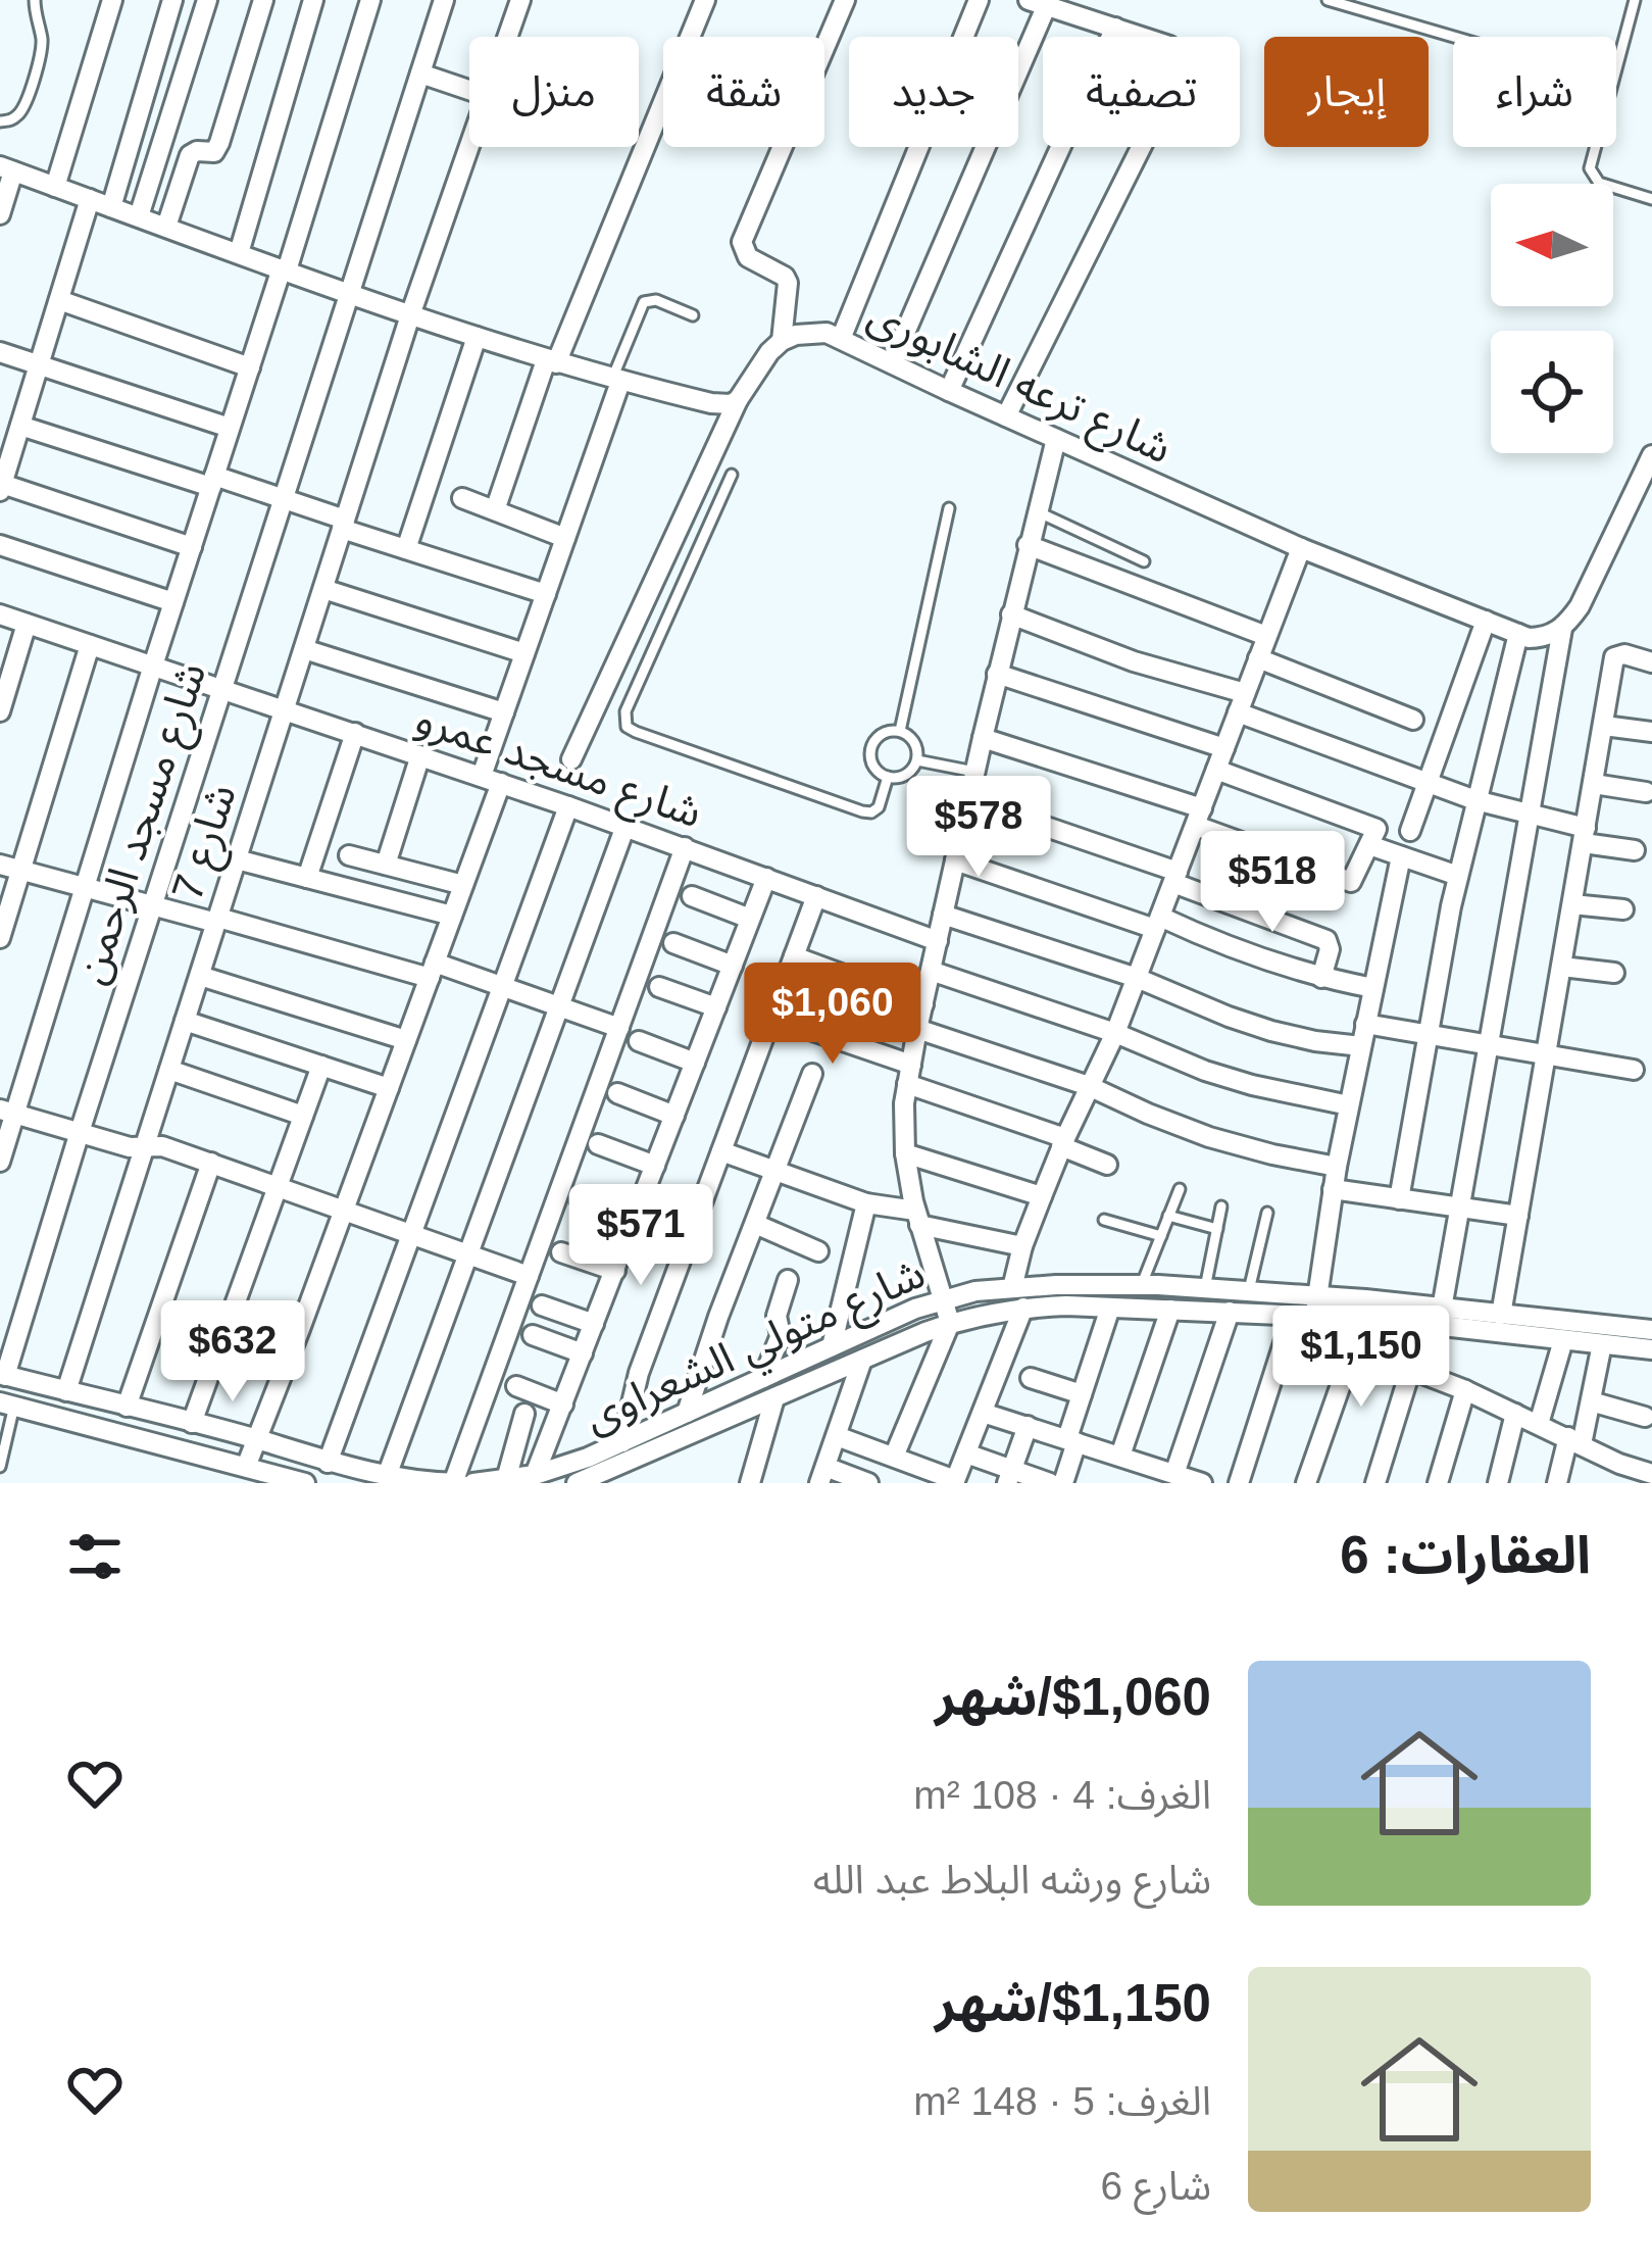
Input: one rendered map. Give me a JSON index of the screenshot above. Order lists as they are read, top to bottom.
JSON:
{
  "streets": {
    "street": [
      "شارع ترعه الشابورى",
      "شارع مسجد عمرو",
      "شارع مسجد الرحمن",
      "شارع 7",
      "شارع متولي الشعراوى"
    ]
  },
  "crossings": [
    ["شارع مسجد عمرو", "شارع مسجد الرحمن"],
    ["شارع مسجد عمرو", "شارع 7"]
  ],
  "north": "left",
  "page": {
    "chip": [
      "شراء",
      "إيجار",
      "تصفية",
      "جديد",
      "شقة",
      "منزل"
    ],
    "price": [
      "$578",
      "$518",
      "$1,060",
      "$571",
      "$632",
      "$1,150"
    ],
    "heading": "العقارات: 6",
    "list": [
      {
        "name": "$1,060/شهر",
        "note": "الغرف: 4 · 108 m² · شارع ورشه البلاط عبد الله"
      },
      {
        "name": "$1,150/شهر",
        "note": "الغرف: 5 · 148 m² · شارع 6"
      }
    ]
  }
}
